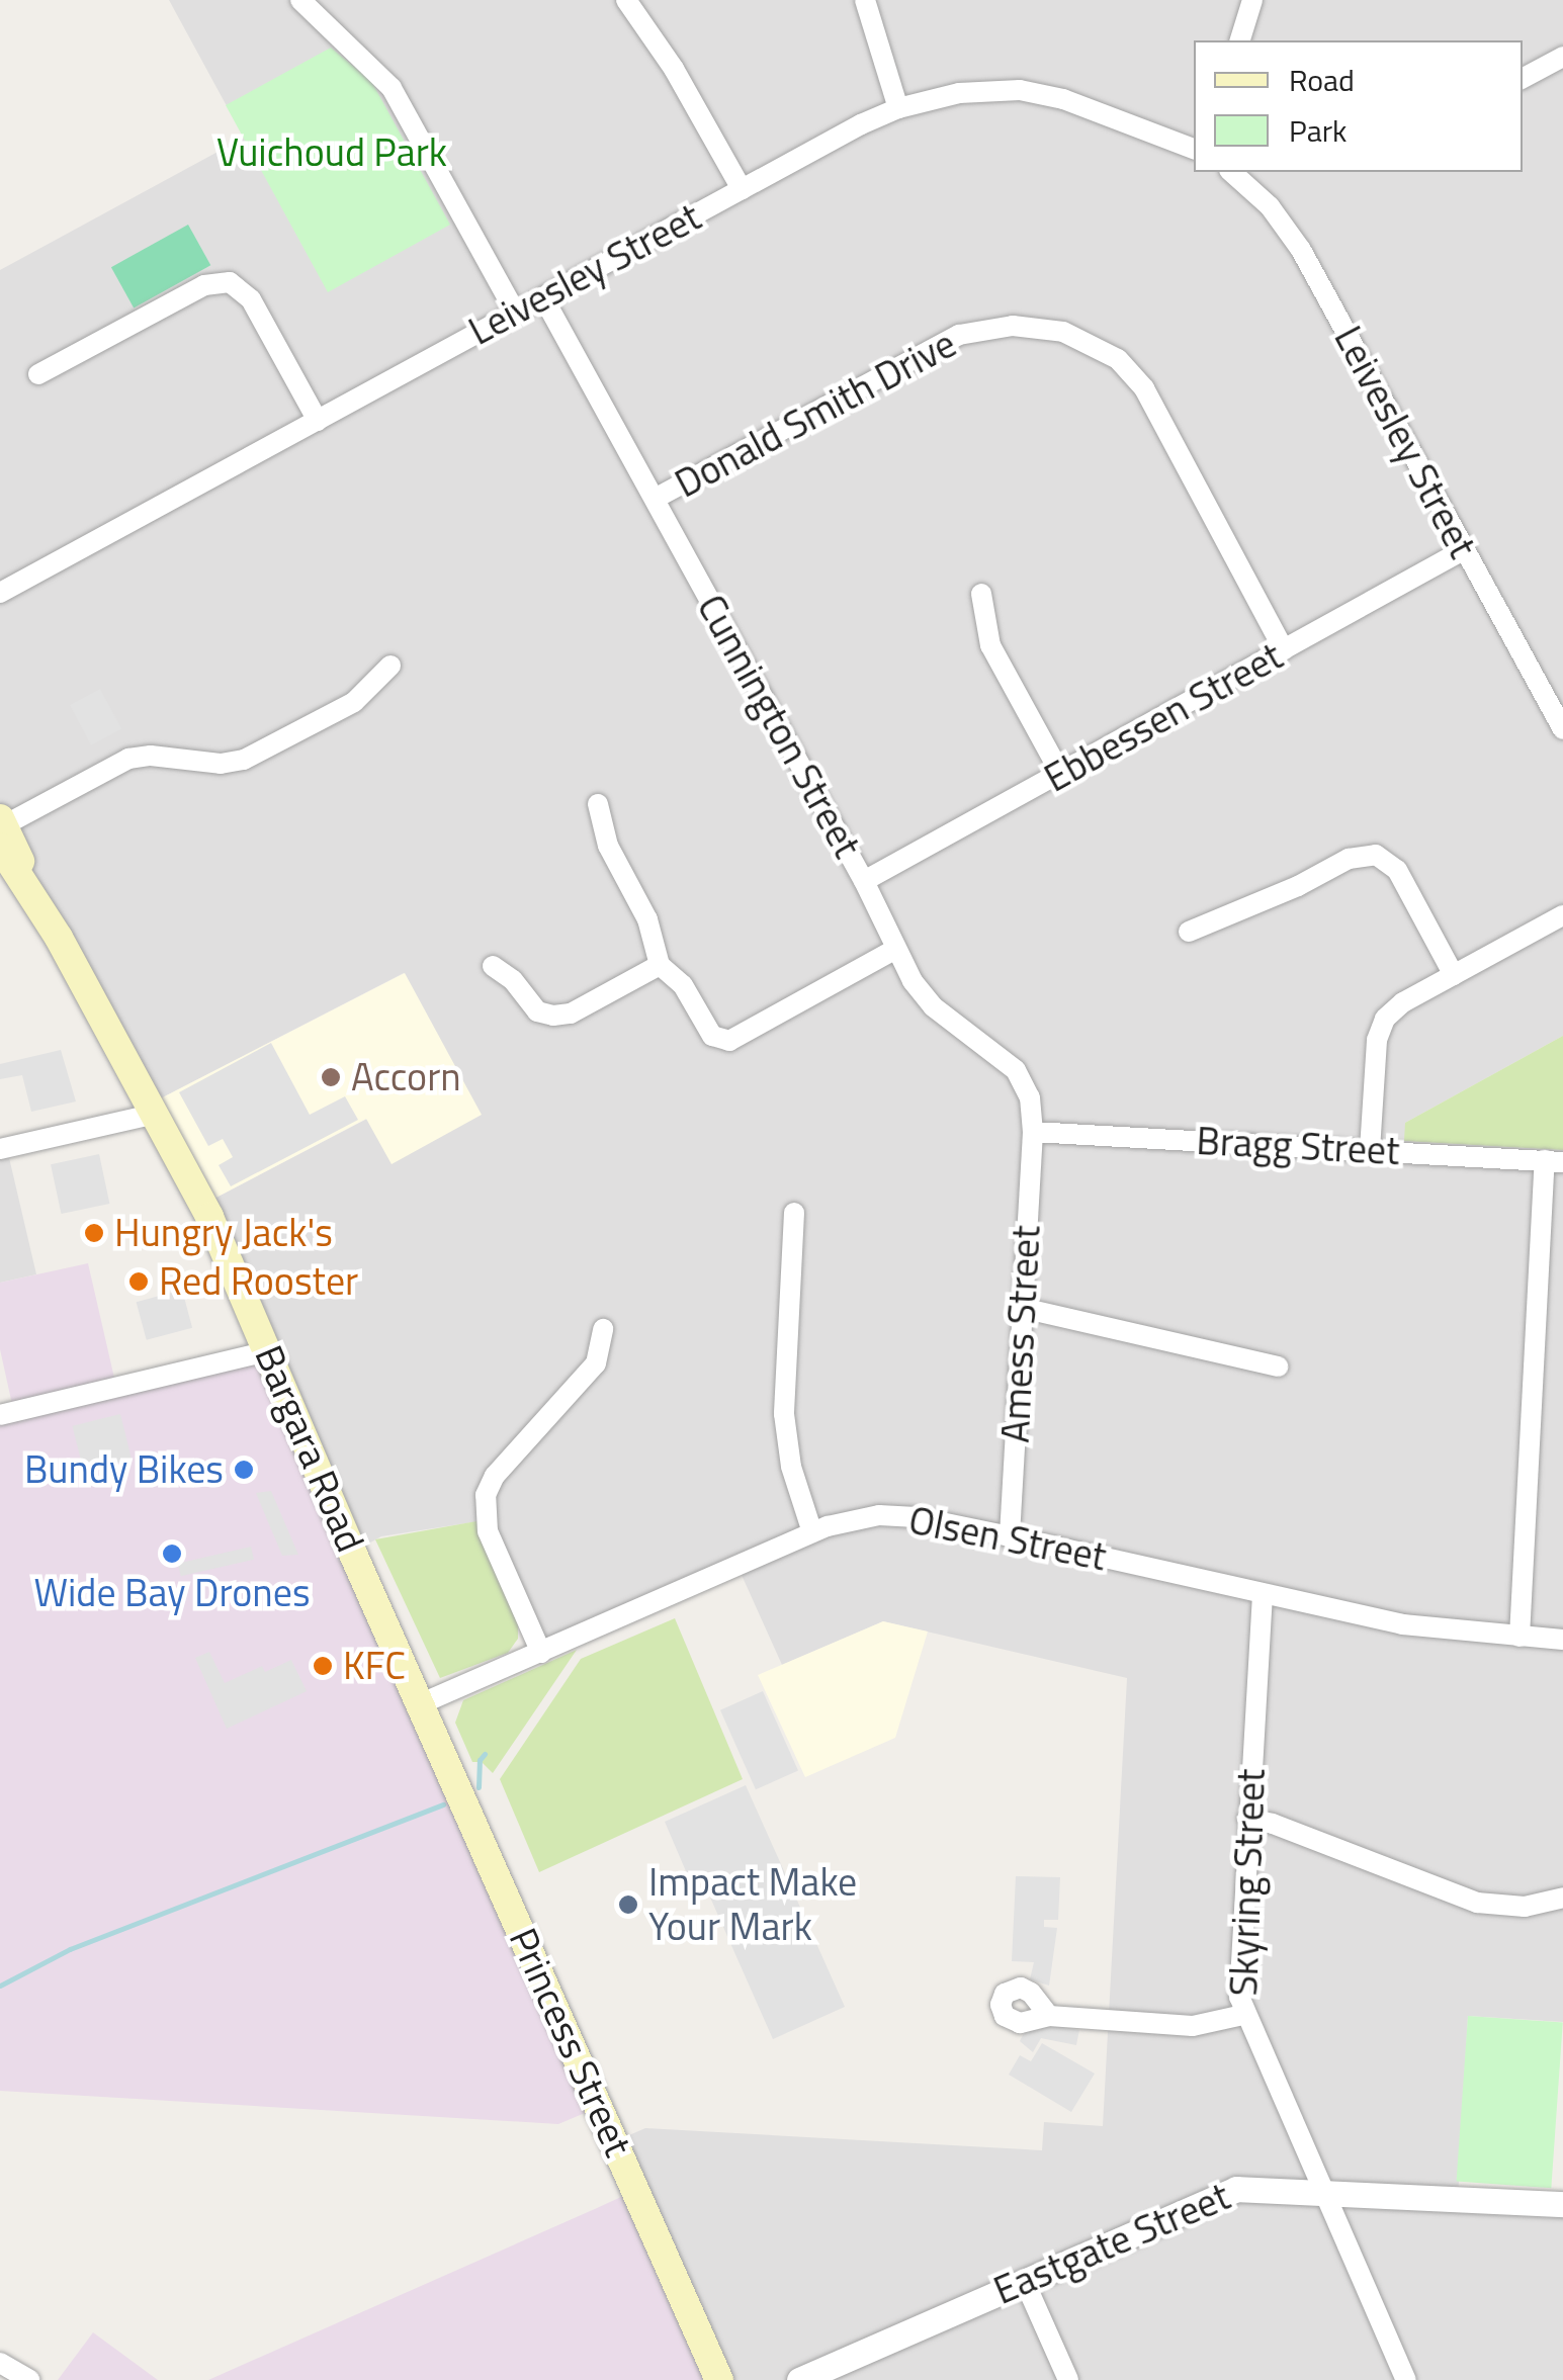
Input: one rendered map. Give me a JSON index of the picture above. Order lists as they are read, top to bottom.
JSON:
{
  "streets": {
    "main road": ["Bargara Road", "Princess Street"],
    "street": [
      "Leivesley Street",
      "Donald Smith Drive",
      "Ebbessen Street",
      "Cunnington Street",
      "Bragg Street",
      "Amess Street",
      "Olsen Street",
      "Skyring Street",
      "Eastgate Street"
    ]
  },
  "crossings": [
    ["Leivesley Street", "Ebbessen Street"],
    ["Leivesley Street", "Cunnington Street"],
    ["Donald Smith Drive", "Ebbessen Street"],
    ["Donald Smith Drive", "Cunnington Street"],
    ["Ebbessen Street", "Cunnington Street"],
    ["Cunnington Street", "Bragg Street"],
    ["Cunnington Street", "Amess Street"],
    ["Bragg Street", "Amess Street"],
    ["Amess Street", "Olsen Street"],
    ["Bargara Road", "Olsen Street"],
    ["Bargara Road", "Princess Street"],
    ["Olsen Street", "Skyring Street"],
    ["Olsen Street", "Princess Street"],
    ["Skyring Street", "Eastgate Street"]
  ],
  "parks": ["Vuichoud Park"],
  "places": [
    "Accorn",
    "Hungry Jack's",
    "Red Rooster",
    "Bundy Bikes",
    "Wide Bay Drones",
    "KFC",
    "Impact Make Your Mark"
  ],
  "legend": ["Road", "Park"]
}
